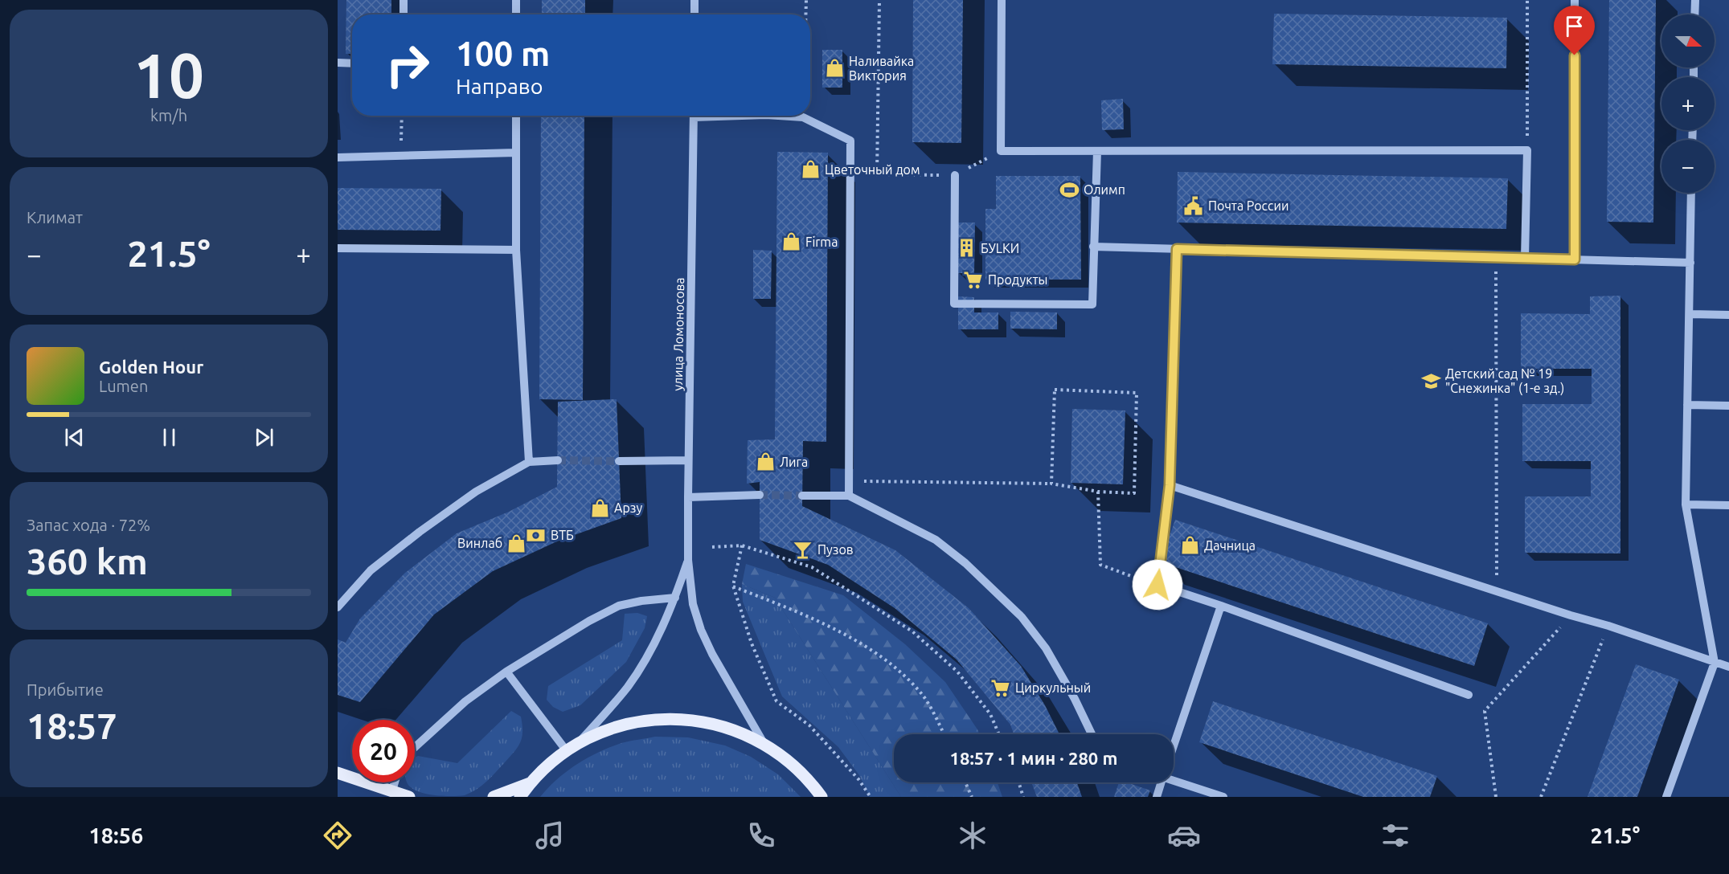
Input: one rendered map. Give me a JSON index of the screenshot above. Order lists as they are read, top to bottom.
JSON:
{
  "streets": {
    "street": ["улица Ломоносова"]
  },
  "places": {
    "shop": [
      "Наливайка Виктория",
      "Цветочный дом",
      "Firma",
      "Лига",
      "Арзу",
      "Винлаб",
      "Дачница"
    ],
    "sports": ["Олимп"],
    "public building": ["Почта России"],
    "building": ["БУLКИ"],
    "supermarket": ["Продукты", "Циркульный"],
    "school or university": ["Детский сад № 19 \"Снежинка\" (1-е зд.)"],
    "bank": ["ВТБ"],
    "bar": ["Пузов"]
  },
  "north": "right",
  "page": {
    "tile": [
      ["10", "km/h"],
      "Климат",
      ["Запас хода · 72%", "360 km"],
      ["Прибытие", "18:57"]
    ],
    "map_buttons": ["+", "−"],
    "turn": ["100 m", "Направо"],
    "heat": ["−", "21.5°", "+"],
    "song": ["Golden Hour", "Lumen"],
    "limit": "20",
    "trip": "18:57 · 1 мин · 280 m",
    "tabs": ["18:56", "21.5°"]
  }
}
